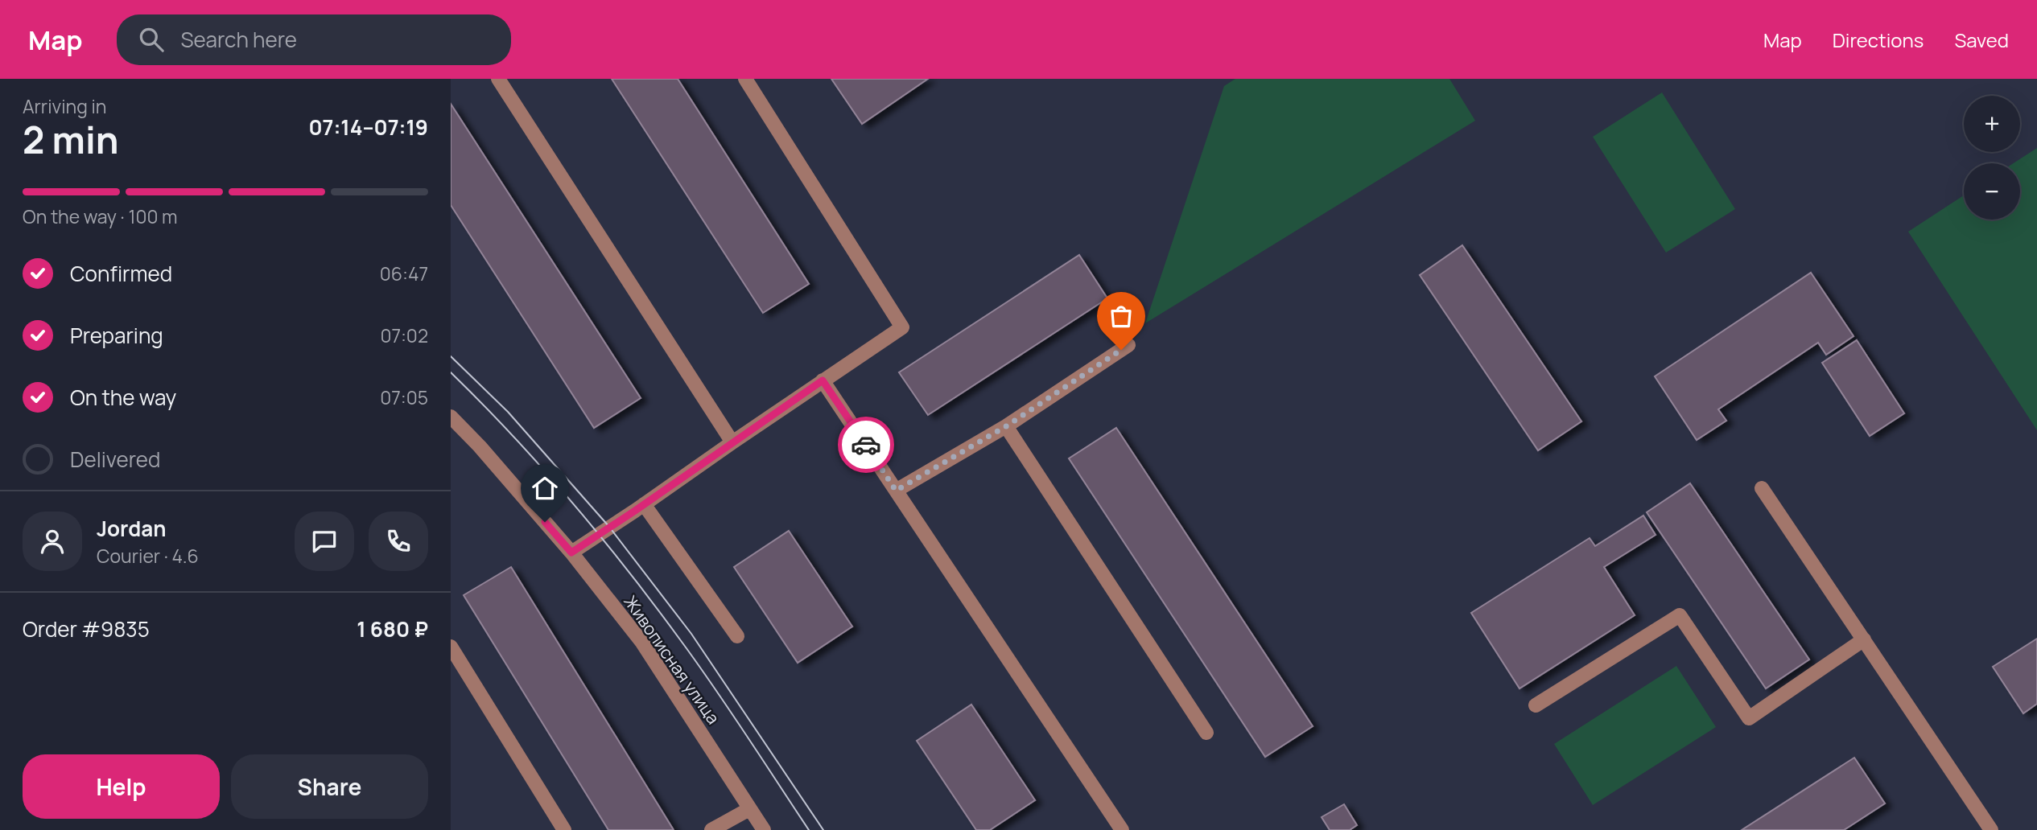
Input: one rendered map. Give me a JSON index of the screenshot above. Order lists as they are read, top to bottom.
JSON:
{
  "streets": {
    "street": ["Живописная улица"]
  },
  "page": {
    "header": "Map",
    "search": "Search here",
    "nav": ["Map", "Directions", "Saved"],
    "heading": ["2 min", "Arriving in", "07:14–07:19"],
    "panel": [
      "Jordan",
      "Courier · 4.6",
      "Order #9835",
      "1 680 ₽"
    ],
    "map_buttons": ["+", "−"],
    "bar": "On the way · 100 m",
    "list": [
      ["Confirmed", "06:47"],
      ["Preparing", "07:02"],
      ["On the way", "07:05"],
      "Delivered"
    ],
    "buttons": ["Help", "Share"]
  }
}
